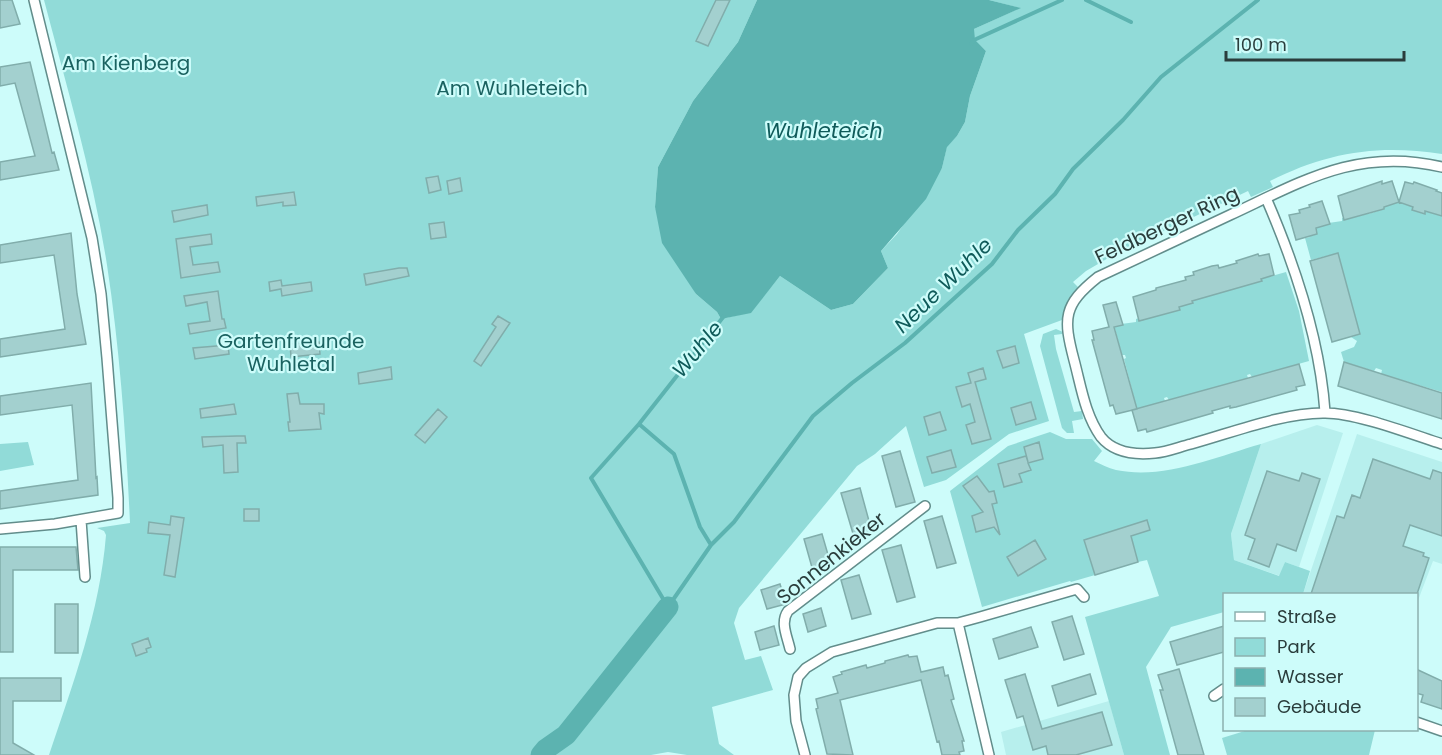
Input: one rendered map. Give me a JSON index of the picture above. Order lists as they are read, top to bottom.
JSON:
{
  "streets": {
    "street": ["Feldberger Ring", "Sonnenkieker"]
  },
  "water": ["Wuhleteich", "Neue Wuhle", "Wuhle"],
  "parks": ["Am Kienberg", "Am Wuhleteich", "Gartenfreunde Wuhletal"],
  "legend": [
    "Straße",
    "Park",
    "Wasser",
    "Gebäude"
  ],
  "scale_bar": "100 m"
}
